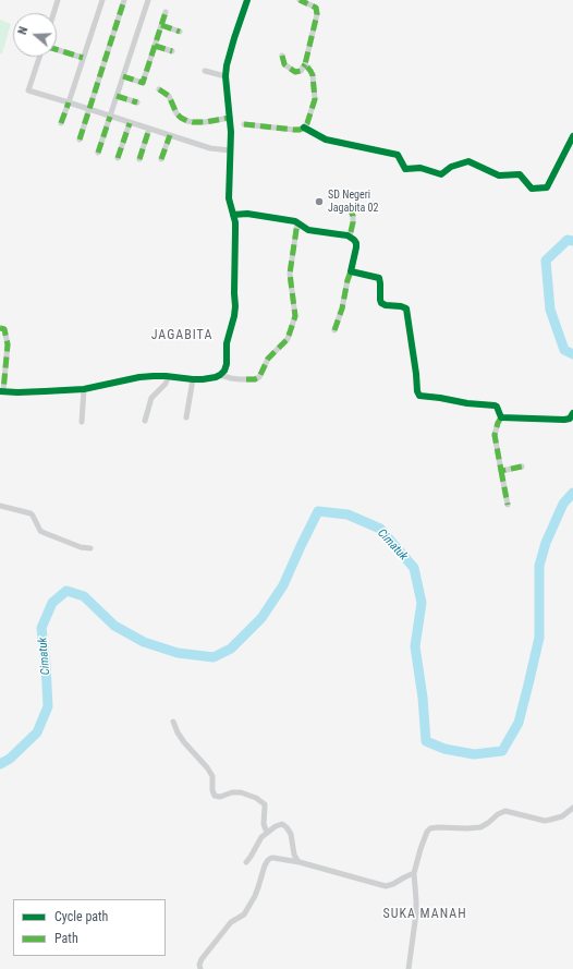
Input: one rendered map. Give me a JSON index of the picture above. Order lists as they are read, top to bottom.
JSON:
{
  "districts": ["JAGABITA", "SUKA MANAH"],
  "water": ["Cimatuk"],
  "places": ["SD Negeri Jagabita 02"],
  "legend": ["Cycle path", "Path"],
  "north": "left"
}
